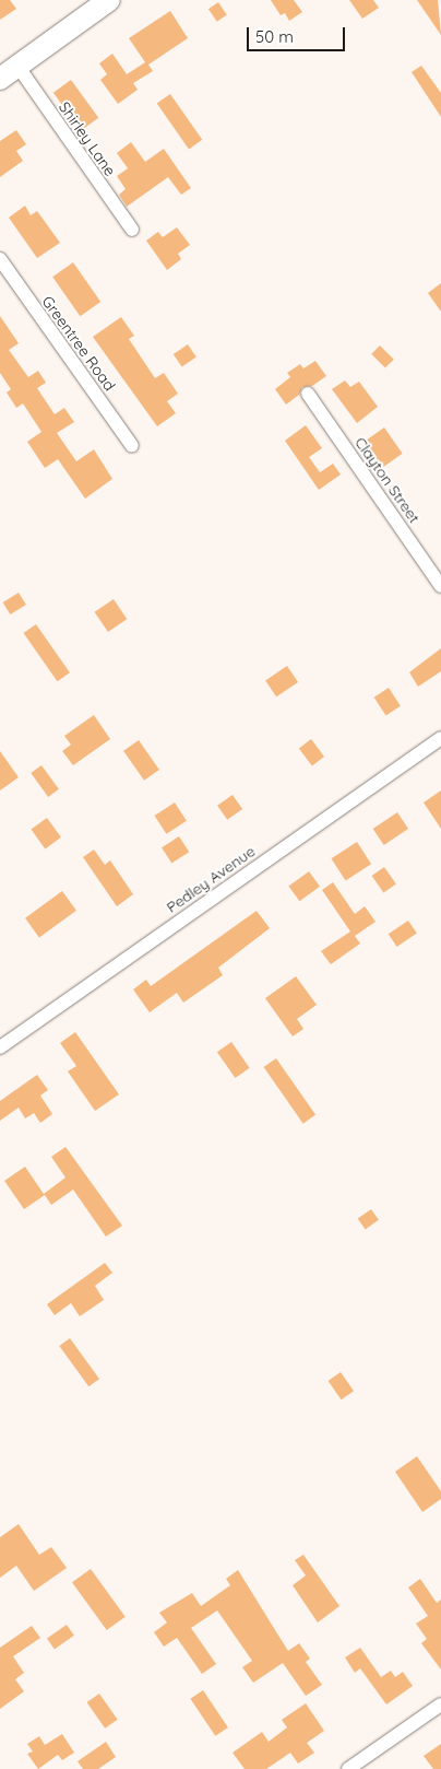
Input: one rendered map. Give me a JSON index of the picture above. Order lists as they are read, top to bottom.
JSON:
{
  "streets": {
    "street": [
      "Shirley Lane",
      "Greentree Road",
      "Clayton Street",
      "Pedley Avenue"
    ]
  },
  "scale_bar": "50 m"
}
